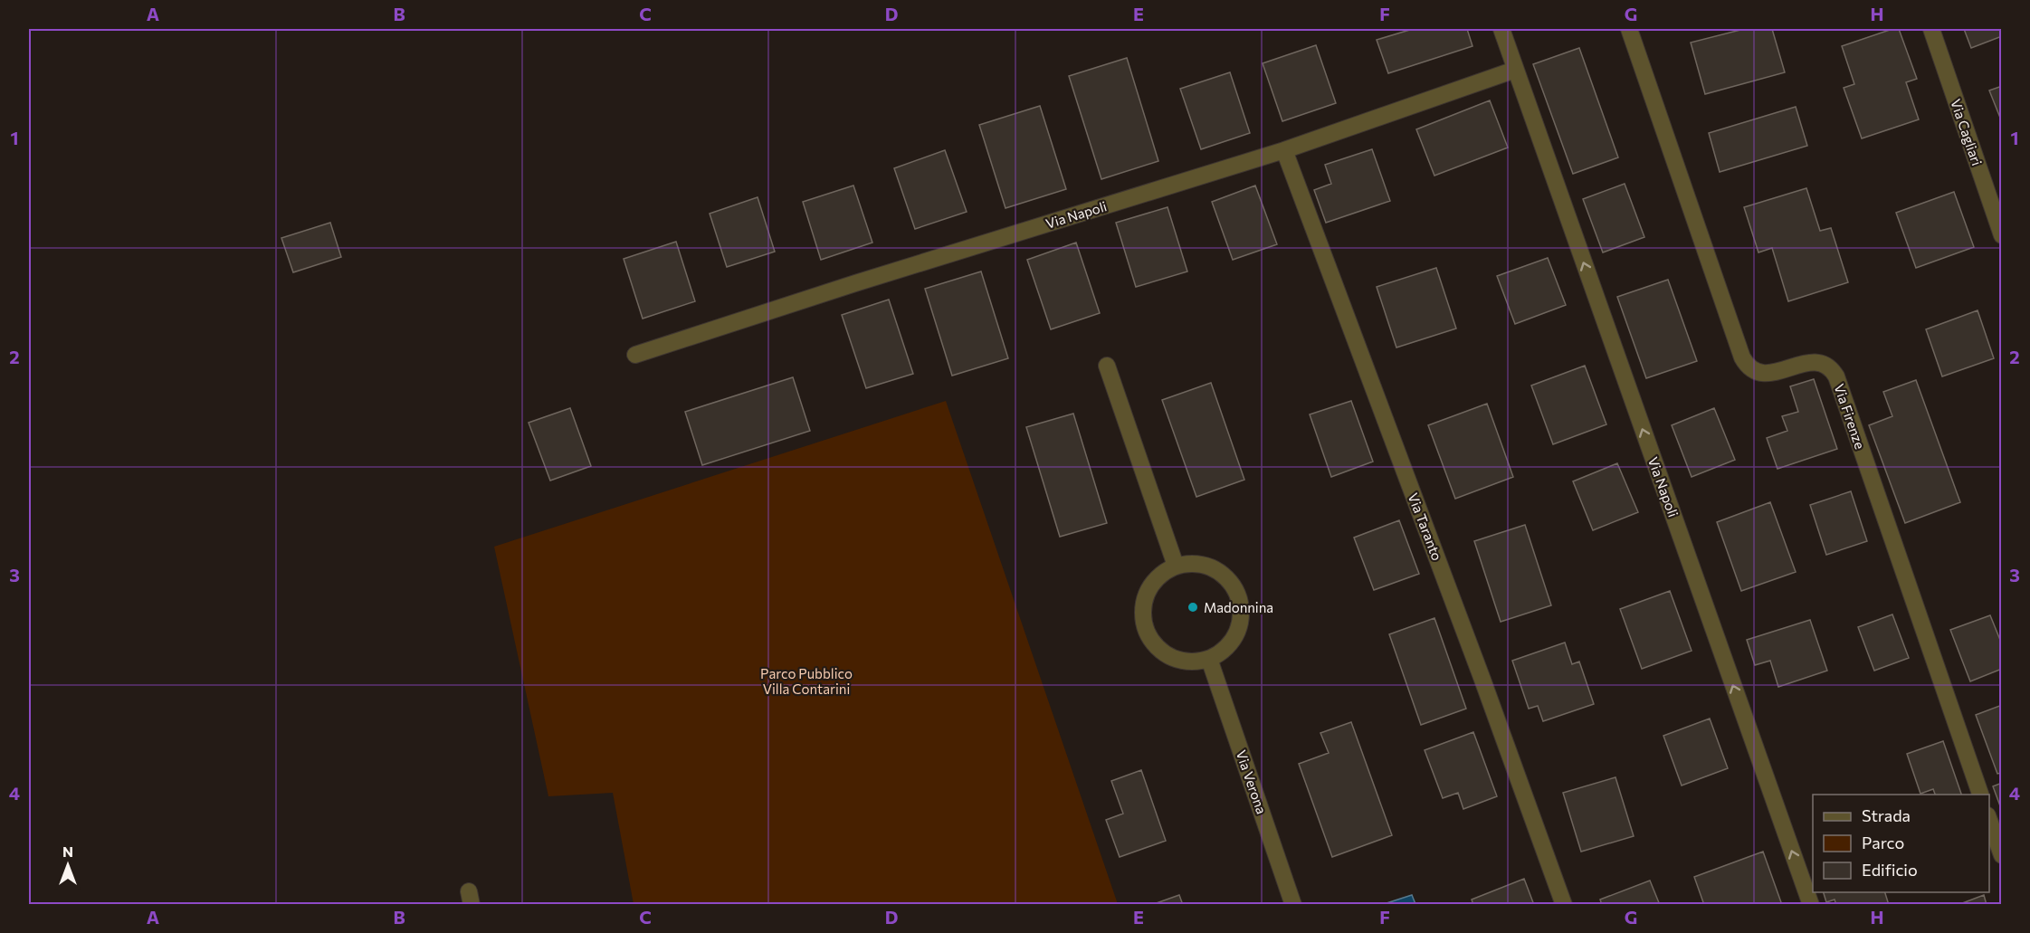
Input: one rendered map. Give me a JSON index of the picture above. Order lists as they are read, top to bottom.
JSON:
{
  "streets": {
    "street": [
      "Via Cagliari",
      "Via Napoli",
      "Via Firenze",
      "Via Taranto",
      "Via Verona"
    ]
  },
  "crossings": [
    ["Via Napoli", "Via Taranto"]
  ],
  "one_way": ["Via Napoli"],
  "parks": ["Parco Pubblico Villa Contarini"],
  "places": ["Madonnina"],
  "legend": ["Strada", "Parco", "Edificio"],
  "north": "top",
  "grid": {
    "columns": [
      "A",
      "B",
      "C",
      "D",
      "E",
      "F",
      "G",
      "H"
    ],
    "rows": [
      "1",
      "2",
      "3",
      "4"
    ]
  }
}
